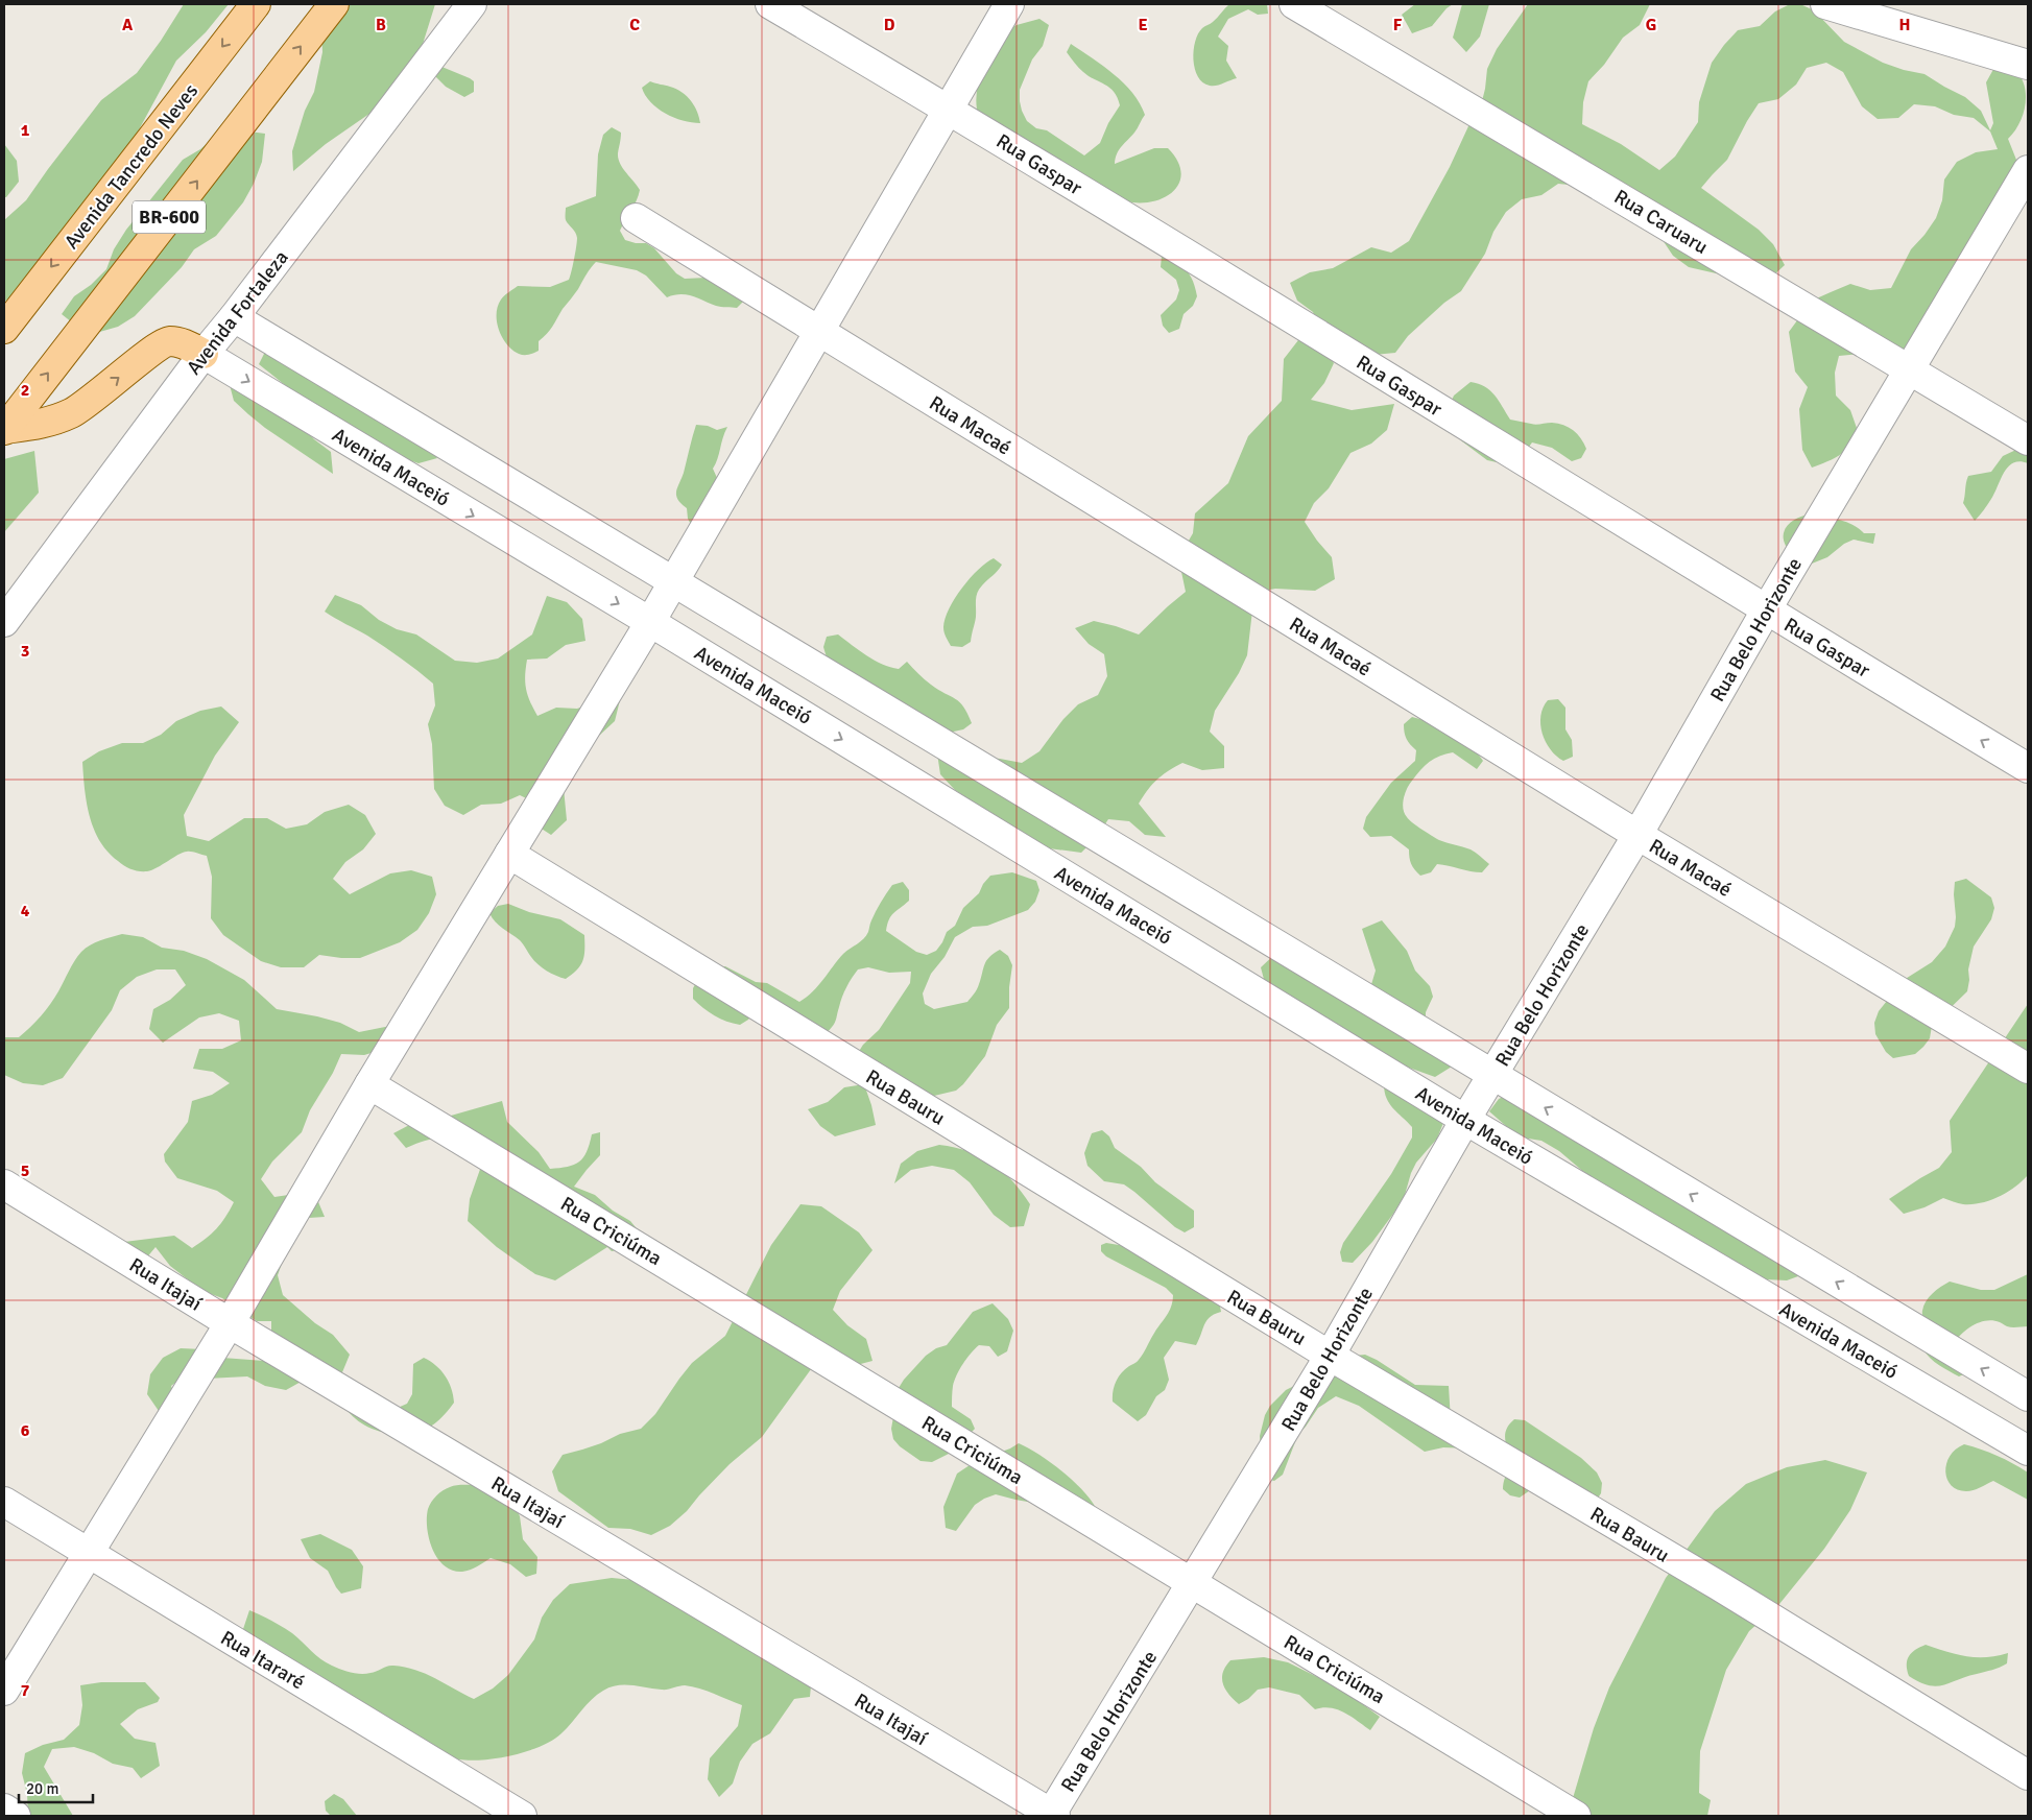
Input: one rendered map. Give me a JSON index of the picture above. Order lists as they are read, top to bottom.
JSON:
{
  "streets": {
    "main road": ["Avenida Tancredo Neves", "BR-600"],
    "street": [
      "Rua Gaspar",
      "Rua Caruaru",
      "Avenida Fortaleza",
      "Rua Macaé",
      "Avenida Maceió",
      "Rua Belo Horizonte",
      "Rua Bauru",
      "Rua Criciúma",
      "Rua Itajaí",
      "Rua Itararé"
    ]
  },
  "crossings": [
    ["Rua Gaspar", "Rua Belo Horizonte"],
    ["Rua Caruaru", "Rua Belo Horizonte"],
    ["Avenida Fortaleza", "Avenida Maceió"],
    ["Rua Macaé", "Rua Belo Horizonte"],
    ["Avenida Maceió", "Rua Belo Horizonte"],
    ["Rua Belo Horizonte", "Rua Bauru"],
    ["Rua Belo Horizonte", "Rua Criciúma"],
    ["Rua Belo Horizonte", "Rua Itajaí"]
  ],
  "scale_bar": "20 m",
  "grid": {
    "columns": [
      "A",
      "B",
      "C",
      "D",
      "E",
      "F",
      "G",
      "H"
    ],
    "rows": [
      "1",
      "2",
      "3",
      "4",
      "5",
      "6",
      "7"
    ]
  }
}
